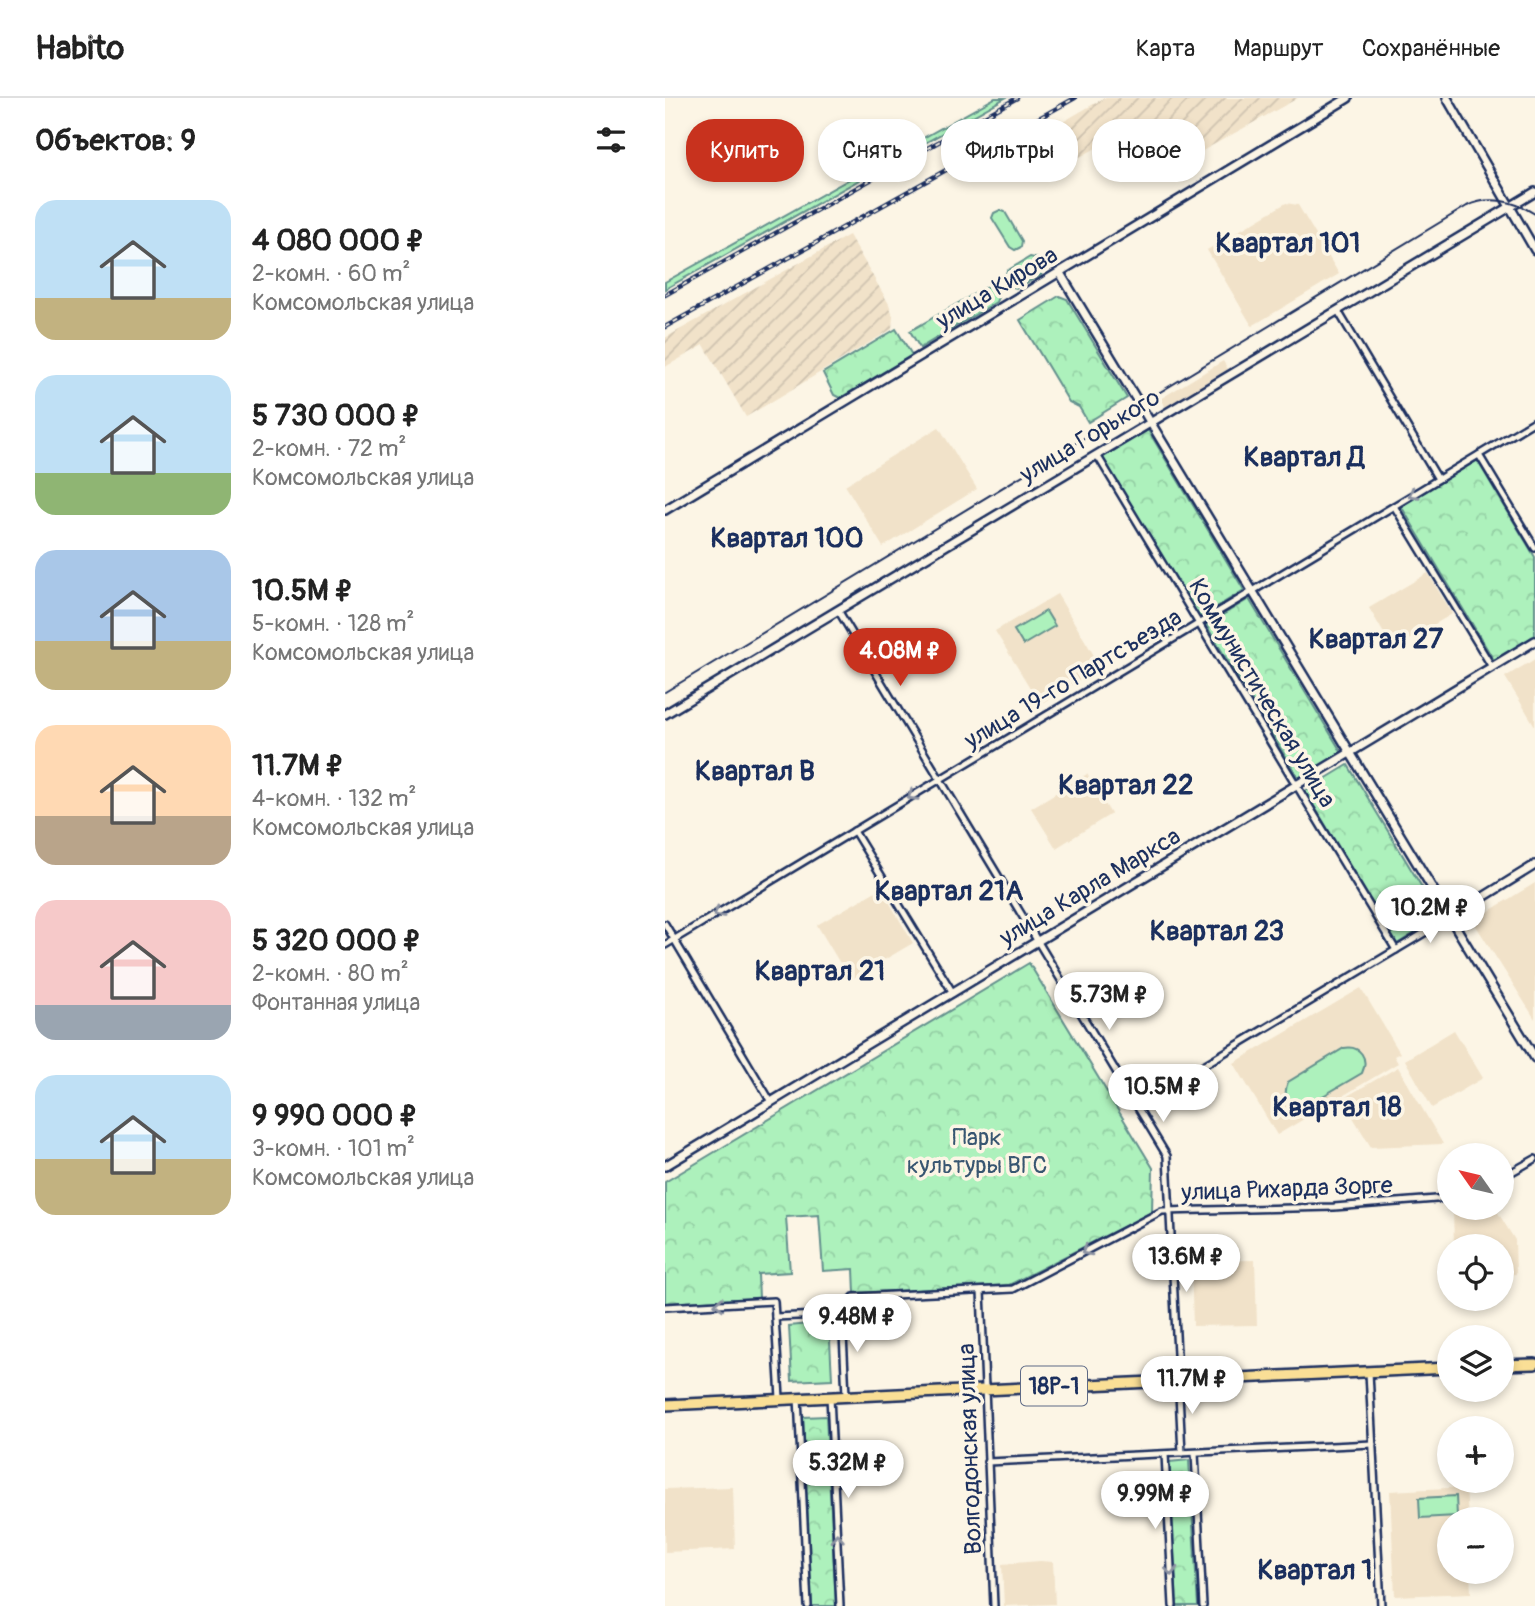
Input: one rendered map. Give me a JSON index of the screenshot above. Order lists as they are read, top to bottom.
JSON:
{
  "streets": {
    "main road": ["18Р-1"],
    "street": [
      "улица Кирова",
      "улица Горького",
      "улица 19-го Партсъезда",
      "Коммунистическая улица",
      "улица Карла Маркса",
      "улица Рихарда Зорге",
      "Волгодонская улица"
    ]
  },
  "crossings": [
    ["улица Кирова", "Коммунистическая улица"],
    ["улица Горького", "Коммунистическая улица"],
    ["улица 19-го Партсъезда", "Коммунистическая улица"],
    ["Коммунистическая улица", "улица Карла Маркса"],
    ["улица Рихарда Зорге", "Волгодонская улица"],
    ["18Р-1", "Волгодонская улица"]
  ],
  "one_way": ["улица 19-го Партсъезда"],
  "districts": [
    "Квартал 101",
    "Квартал Д",
    "Квартал 100",
    "Квартал 27",
    "Квартал В",
    "Квартал 22",
    "Квартал 21А",
    "Квартал 23",
    "Квартал 21",
    "Квартал 18",
    "Квартал 1"
  ],
  "parks": ["Парк культуры ВГС"],
  "north": "top left",
  "page": {
    "header": "Habito",
    "nav": ["Карта", "Маршрут", "Сохранённые"],
    "heading": "Объектов: 9",
    "chip": [
      "Купить",
      "Снять",
      "Фильтры",
      "Новое"
    ],
    "list": [
      {
        "name": "4 080 000 ₽",
        "note": "2-комн. · 60 m² · Комсомольская улица"
      },
      {
        "name": "5 730 000 ₽",
        "note": "2-комн. · 72 m² · Комсомольская улица"
      },
      {
        "name": "10.5M ₽",
        "note": "5-комн. · 128 m² · Комсомольская улица"
      },
      {
        "name": "11.7M ₽",
        "note": "4-комн. · 132 m² · Комсомольская улица"
      },
      {
        "name": "5 320 000 ₽",
        "note": "2-комн. · 80 m² · Фонтанная улица"
      },
      {
        "name": "9 990 000 ₽",
        "note": "3-комн. · 101 m² · Комсомольская улица"
      }
    ],
    "price": [
      "4.08M ₽",
      "10.2M ₽",
      "5.73M ₽",
      "10.5M ₽",
      "13.6M ₽",
      "9.48M ₽",
      "11.7M ₽",
      "5.32M ₽",
      "9.99M ₽"
    ],
    "map_buttons": ["+", "−"]
  }
}
